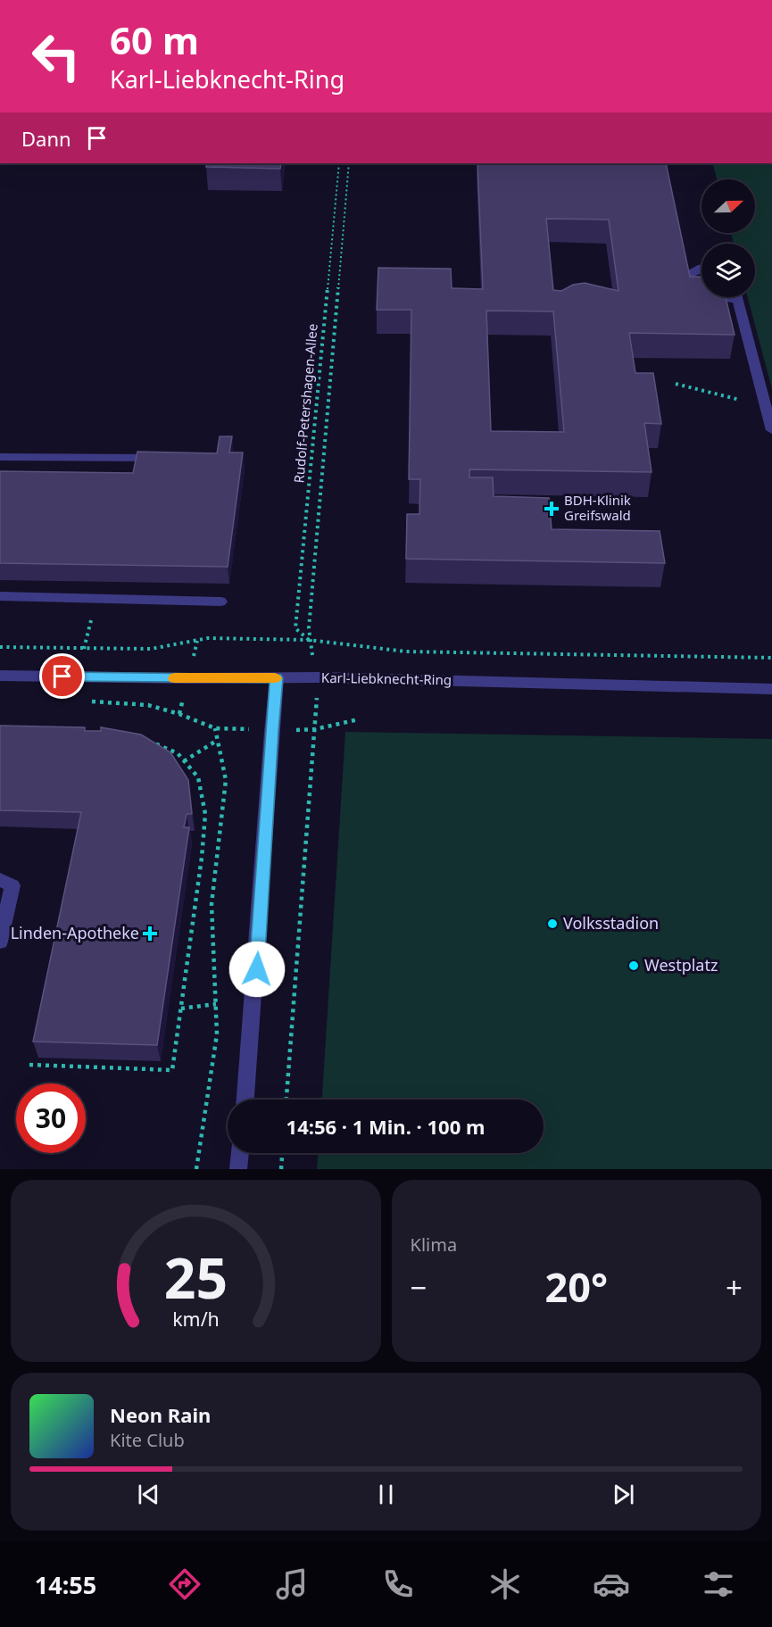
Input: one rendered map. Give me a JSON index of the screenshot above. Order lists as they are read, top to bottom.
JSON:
{
  "streets": {
    "street": ["Karl-Liebknecht-Ring"],
    "path": ["Rudolf-Petershagen-Allee"]
  },
  "places": {
    "health": ["BDH-Klinik Greifswald", "Linden-Apotheke"],
    "other": ["Volksstadion", "Westplatz"]
  },
  "north": "right",
  "page": {
    "turn": ["60 m", "Karl-Liebknecht-Ring"],
    "then": "Dann",
    "limit": "30",
    "trip": "14:56 · 1 Min. · 100 m",
    "tile": "Klima",
    "heat": ["−", "20°", "+"],
    "song": ["Neon Rain", "Kite Club"],
    "tabs": "14:55",
    "gauge": ["25", "km/h"]
  }
}
